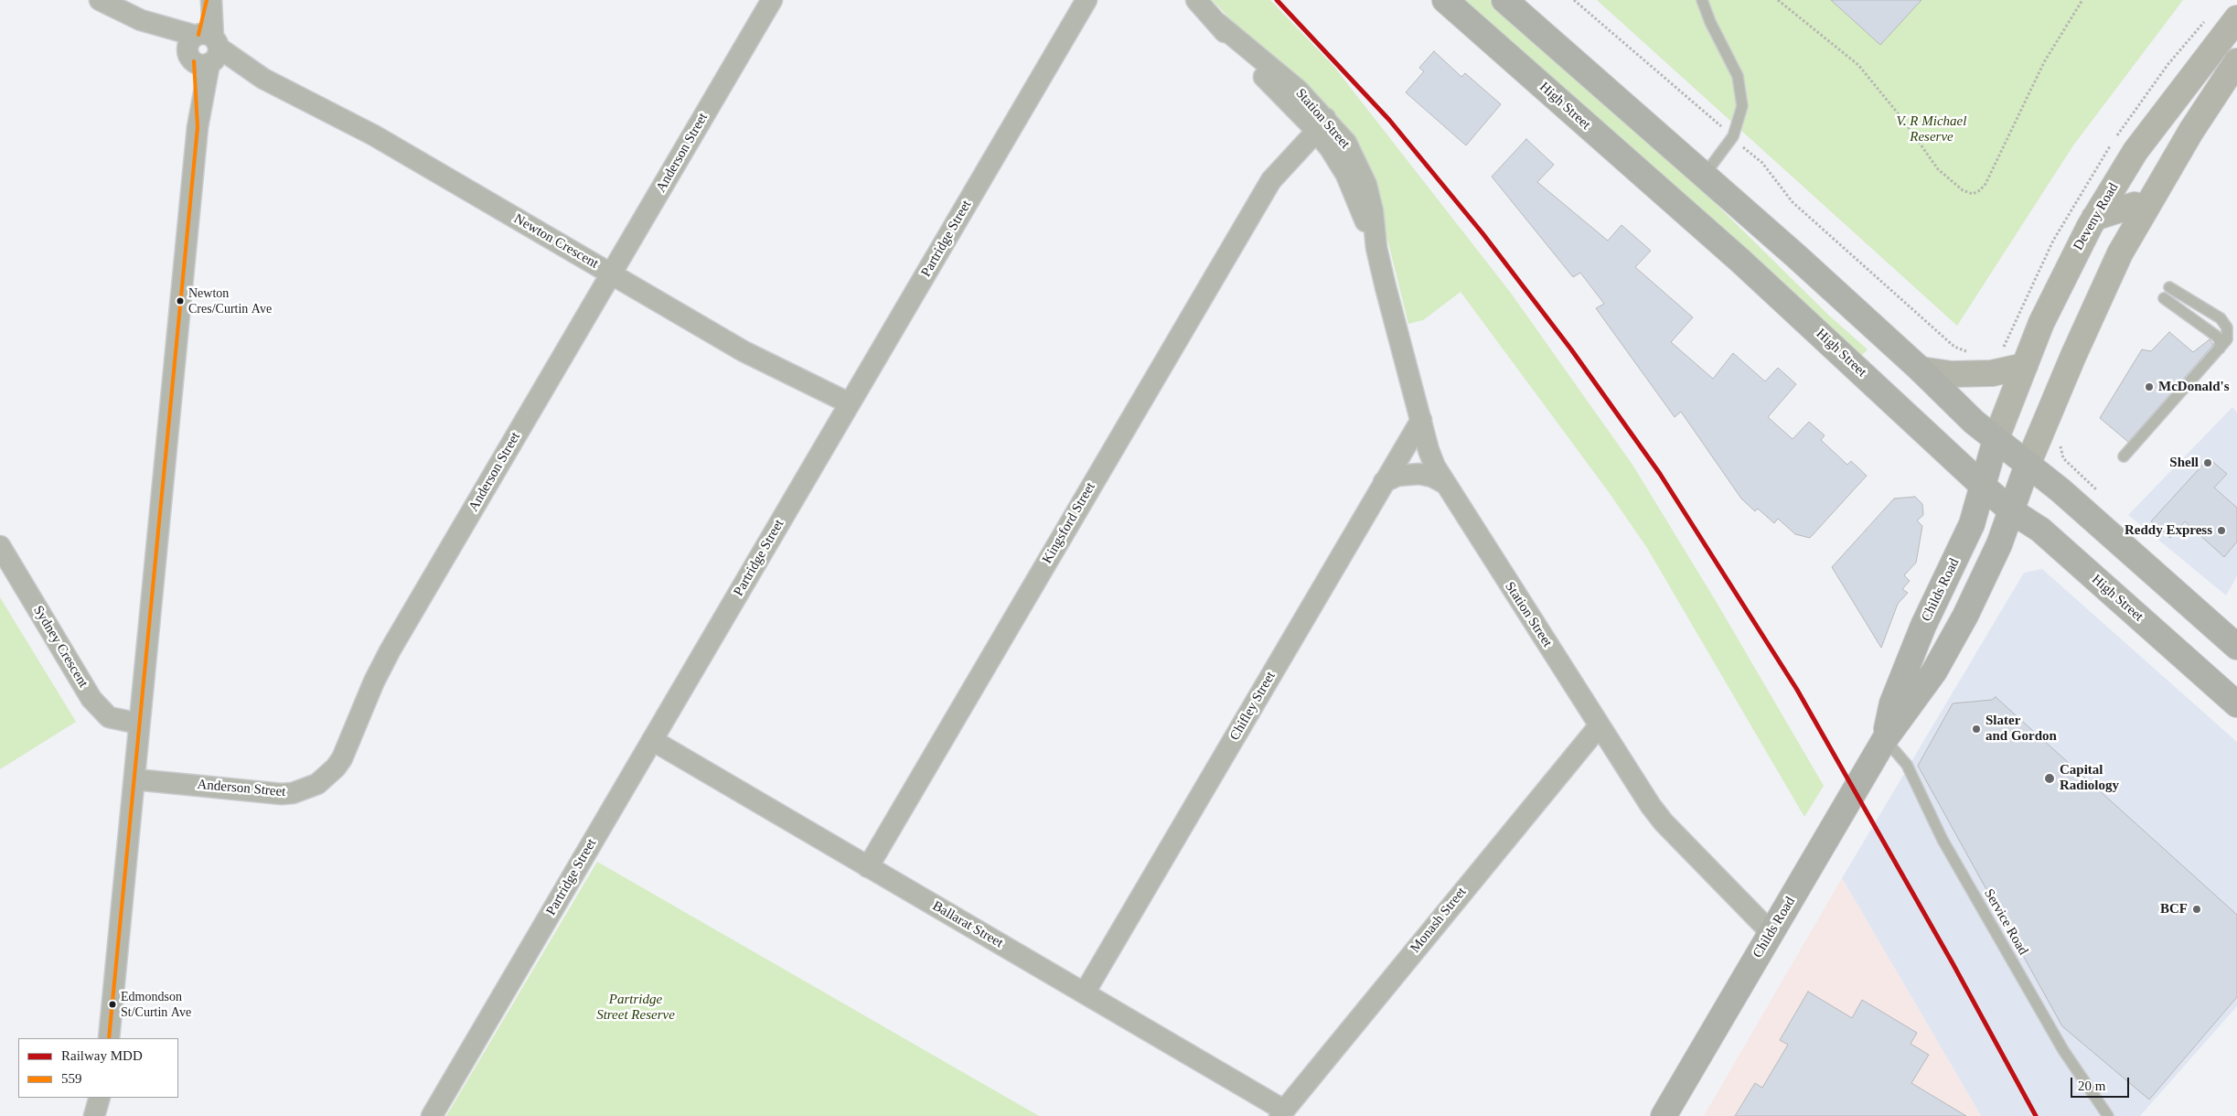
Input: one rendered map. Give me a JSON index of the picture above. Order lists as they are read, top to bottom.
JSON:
{
  "streets": {
    "main road": ["High Street", "Childs Road"],
    "street": [
      "Station Street",
      "Anderson Street",
      "Deveny Road",
      "Partridge Street",
      "Newton Crescent",
      "Kingsford Street",
      "Sydney Crescent",
      "Chifley Street",
      "Monash Street",
      "Ballarat Street"
    ],
    "lane": ["Service Road"]
  },
  "crossings": [
    ["High Street", "Childs Road"],
    ["Station Street", "Kingsford Street"],
    ["Station Street", "Childs Road"],
    ["Station Street", "Chifley Street"],
    ["Station Street", "Monash Street"],
    ["Anderson Street", "Newton Crescent"],
    ["Deveny Road", "Childs Road"],
    ["Partridge Street", "Newton Crescent"],
    ["Partridge Street", "Ballarat Street"],
    ["Kingsford Street", "Ballarat Street"],
    ["Childs Road", "Service Road"],
    ["Chifley Street", "Ballarat Street"],
    ["Monash Street", "Ballarat Street"]
  ],
  "parks": ["V. R Michael Reserve", "Partridge Street Reserve"],
  "places": [
    "Newton Cres/Curtin Ave",
    "McDonald's",
    "Shell",
    "Reddy Express",
    "Slater and Gordon",
    "Capital Radiology",
    "BCF",
    "Edmondson St/Curtin Ave"
  ],
  "lines": ["rail line MDD", "transit line 559"],
  "legend": ["Railway MDD", "559"],
  "scale_bar": "20 m"
}
